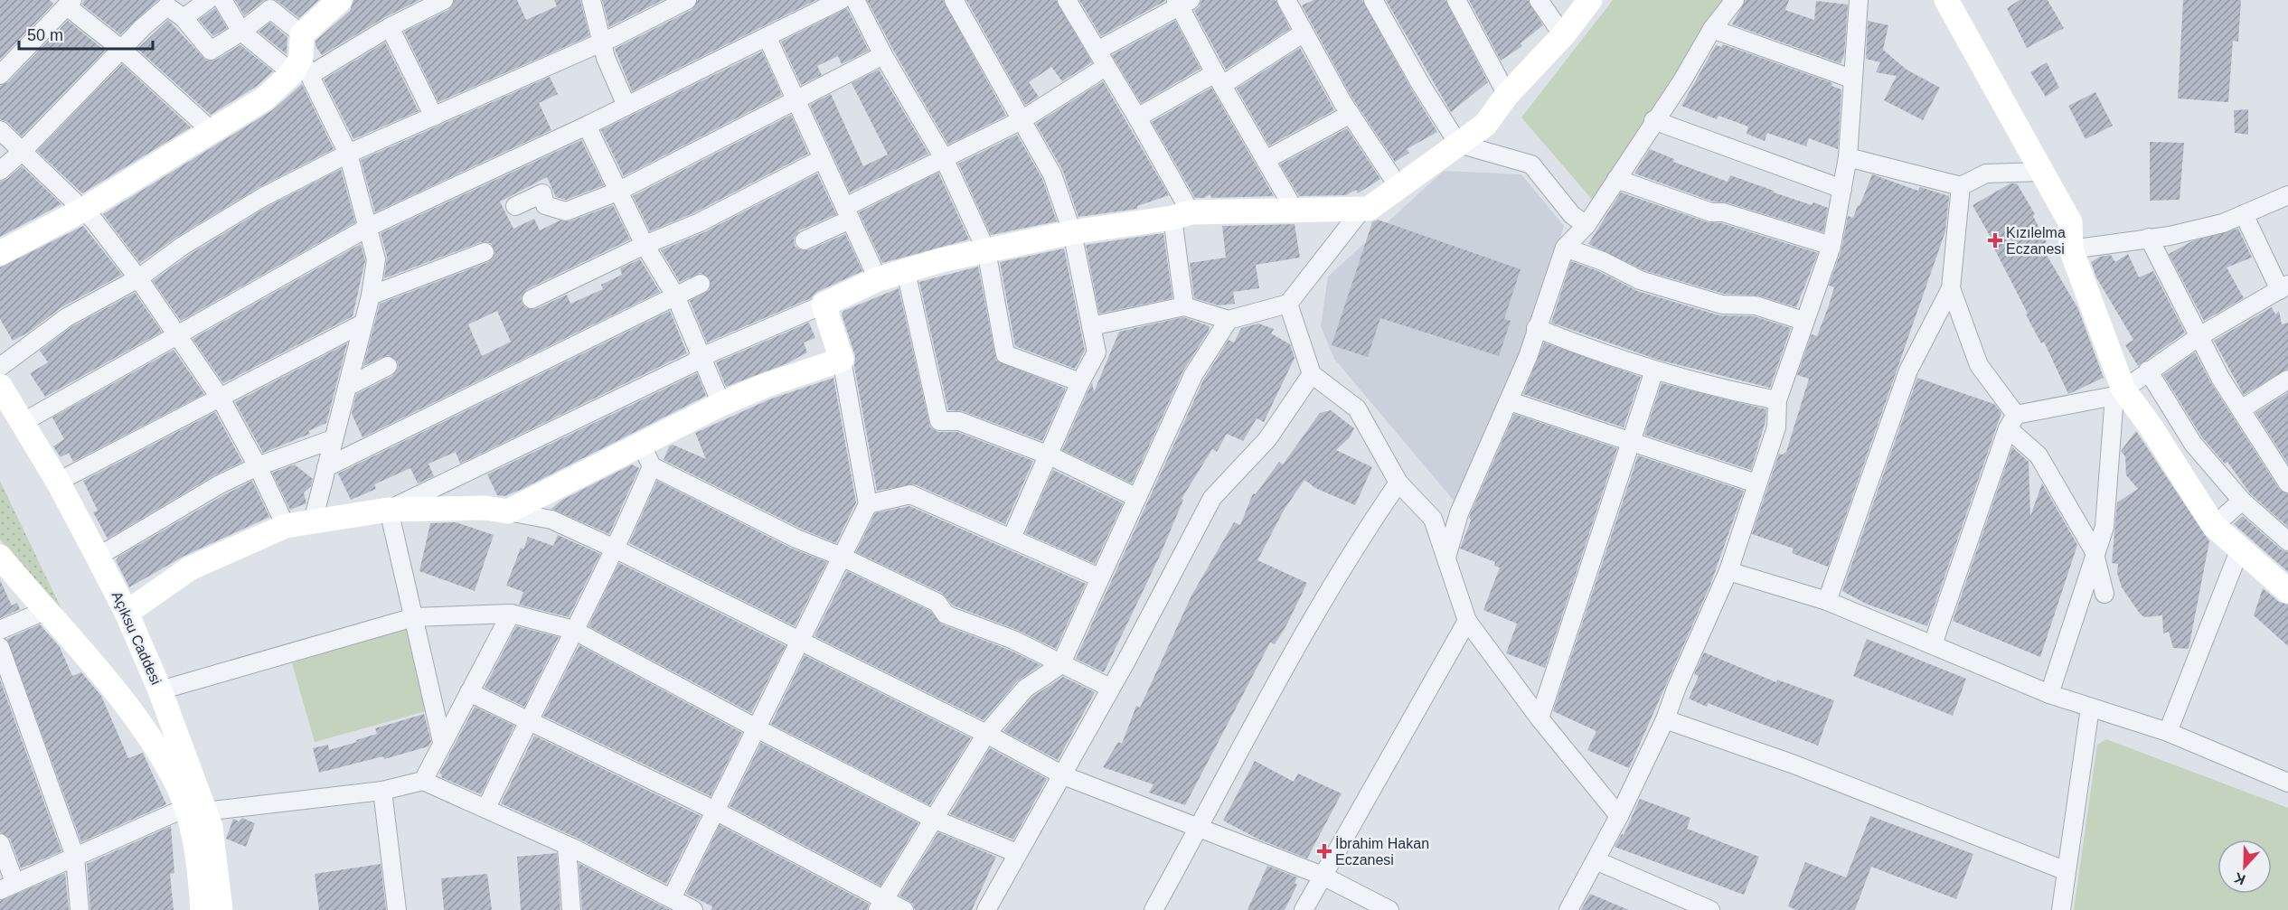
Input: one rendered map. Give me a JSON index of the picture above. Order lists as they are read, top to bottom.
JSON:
{
  "streets": {
    "street": ["Açıksu Caddesi"]
  },
  "places": {
    "health": ["Kızılelma Eczanesi", "İbrahim Hakan Eczanesi"]
  },
  "scale_bar": "50 m",
  "north": "bottom"
}
